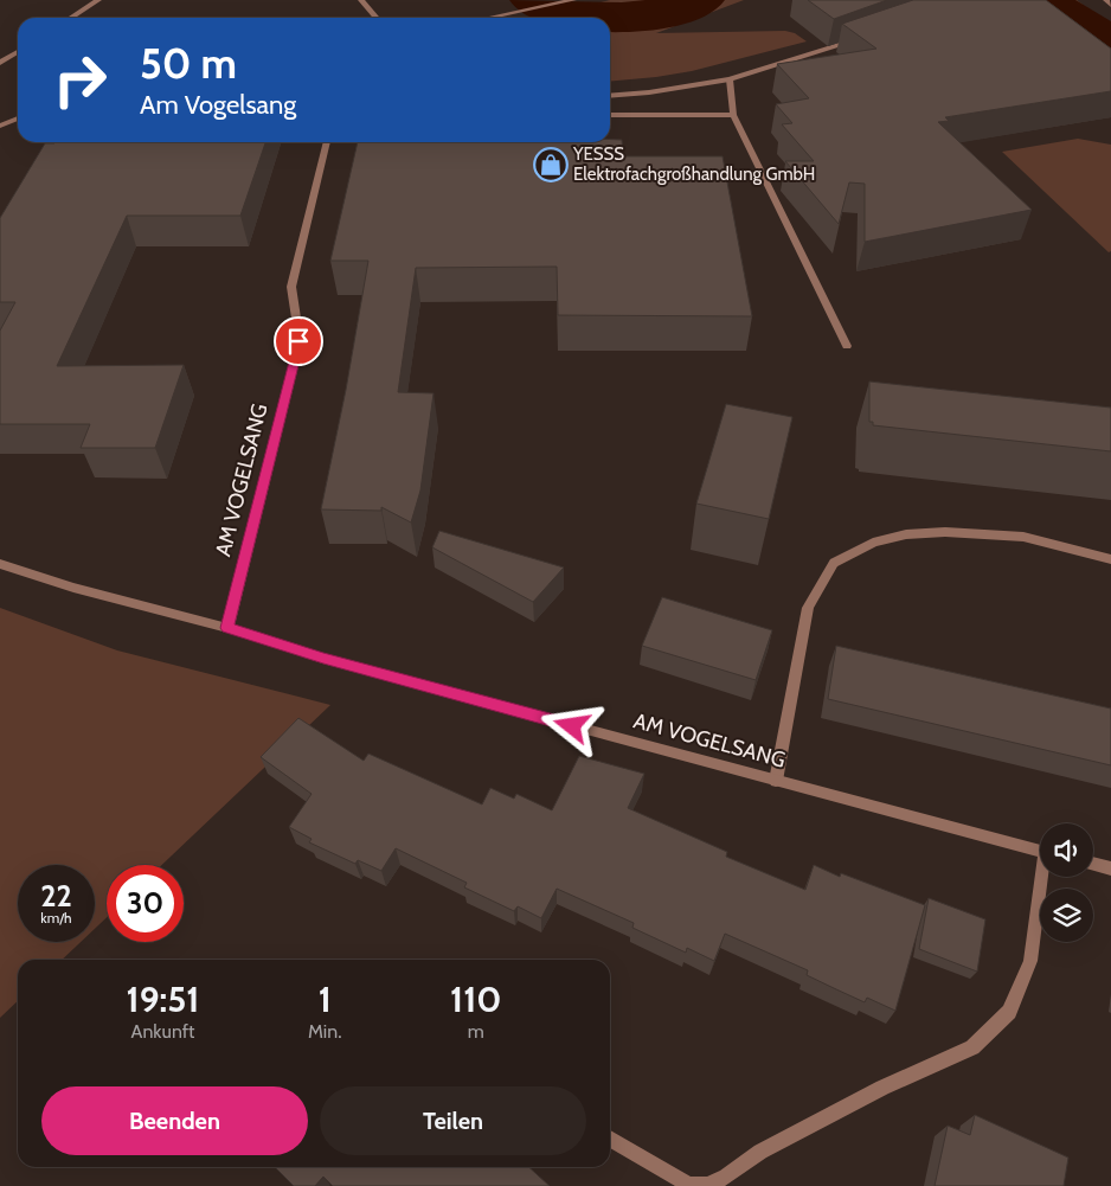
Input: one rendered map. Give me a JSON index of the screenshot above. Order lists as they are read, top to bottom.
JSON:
{
  "streets": {
    "street": ["AM VOGELSANG"]
  },
  "places": {
    "shop": ["YESSS Elektrofachgroßhandlung GmbH"]
  },
  "page": {
    "turn": ["50 m", "Am Vogelsang"],
    "speed": "22 km/h",
    "limit": "30",
    "eta": [
      "19:51",
      "Ankunft",
      "1",
      "Min.",
      "110",
      "m"
    ],
    "buttons": ["Beenden", "Teilen"]
  }
}
